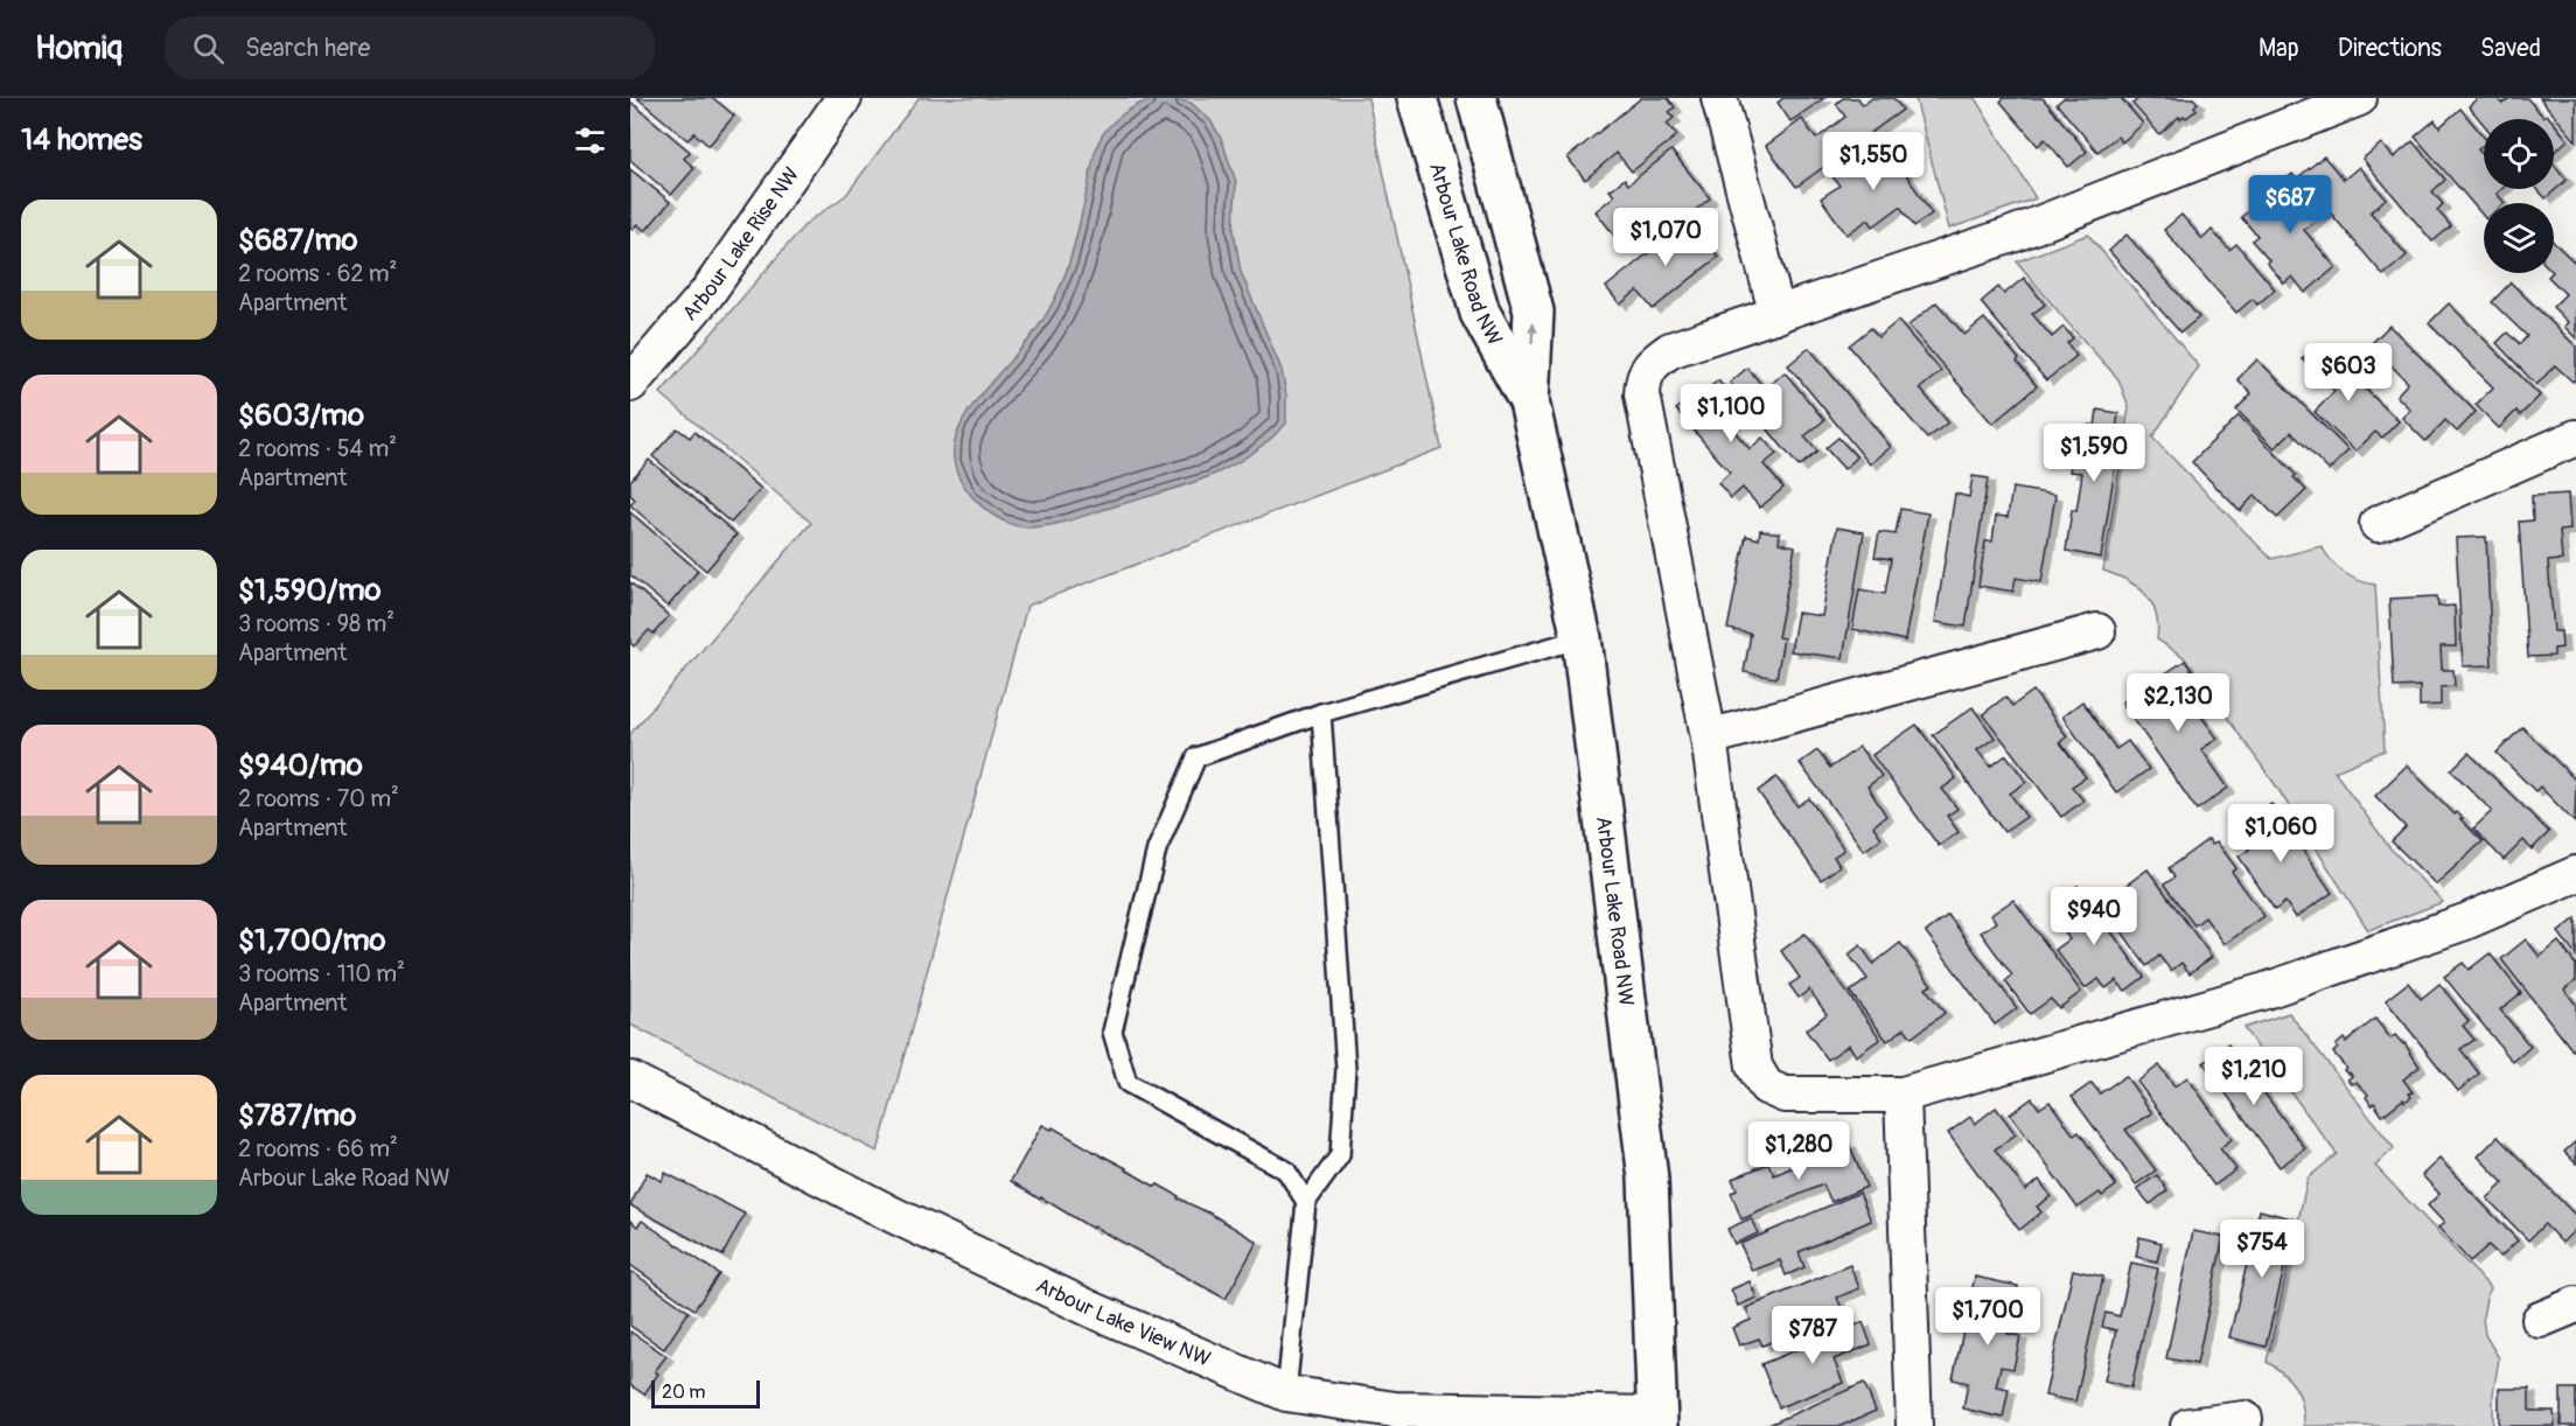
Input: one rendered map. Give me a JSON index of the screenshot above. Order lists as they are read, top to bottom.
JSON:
{
  "streets": {
    "street": ["Arbour Lake Rise NW", "Arbour Lake Road NW", "Arbour Lake View NW"]
  },
  "crossings": [
    ["Arbour Lake Road NW", "Arbour Lake View NW"]
  ],
  "scale_bar": "20 m",
  "page": {
    "header": "Homiq",
    "search": "Search here",
    "nav": ["Map", "Directions", "Saved"],
    "heading": "14 homes",
    "price": [
      "$1,550",
      "$687",
      "$1,070",
      "$603",
      "$1,100",
      "$1,590",
      "$2,130",
      "$1,060",
      "$940",
      "$1,210",
      "$1,280",
      "$754",
      "$1,700",
      "$787"
    ],
    "list": [
      {
        "name": "$687/mo",
        "note": "2 rooms · 62 m² · Apartment"
      },
      {
        "name": "$603/mo",
        "note": "2 rooms · 54 m² · Apartment"
      },
      {
        "name": "$1,590/mo",
        "note": "3 rooms · 98 m² · Apartment"
      },
      {
        "name": "$940/mo",
        "note": "2 rooms · 70 m² · Apartment"
      },
      {
        "name": "$1,700/mo",
        "note": "3 rooms · 110 m² · Apartment"
      },
      {
        "name": "$787/mo",
        "note": "2 rooms · 66 m² · Arbour Lake Road NW"
      }
    ],
    "scale": "20 m"
  }
}
